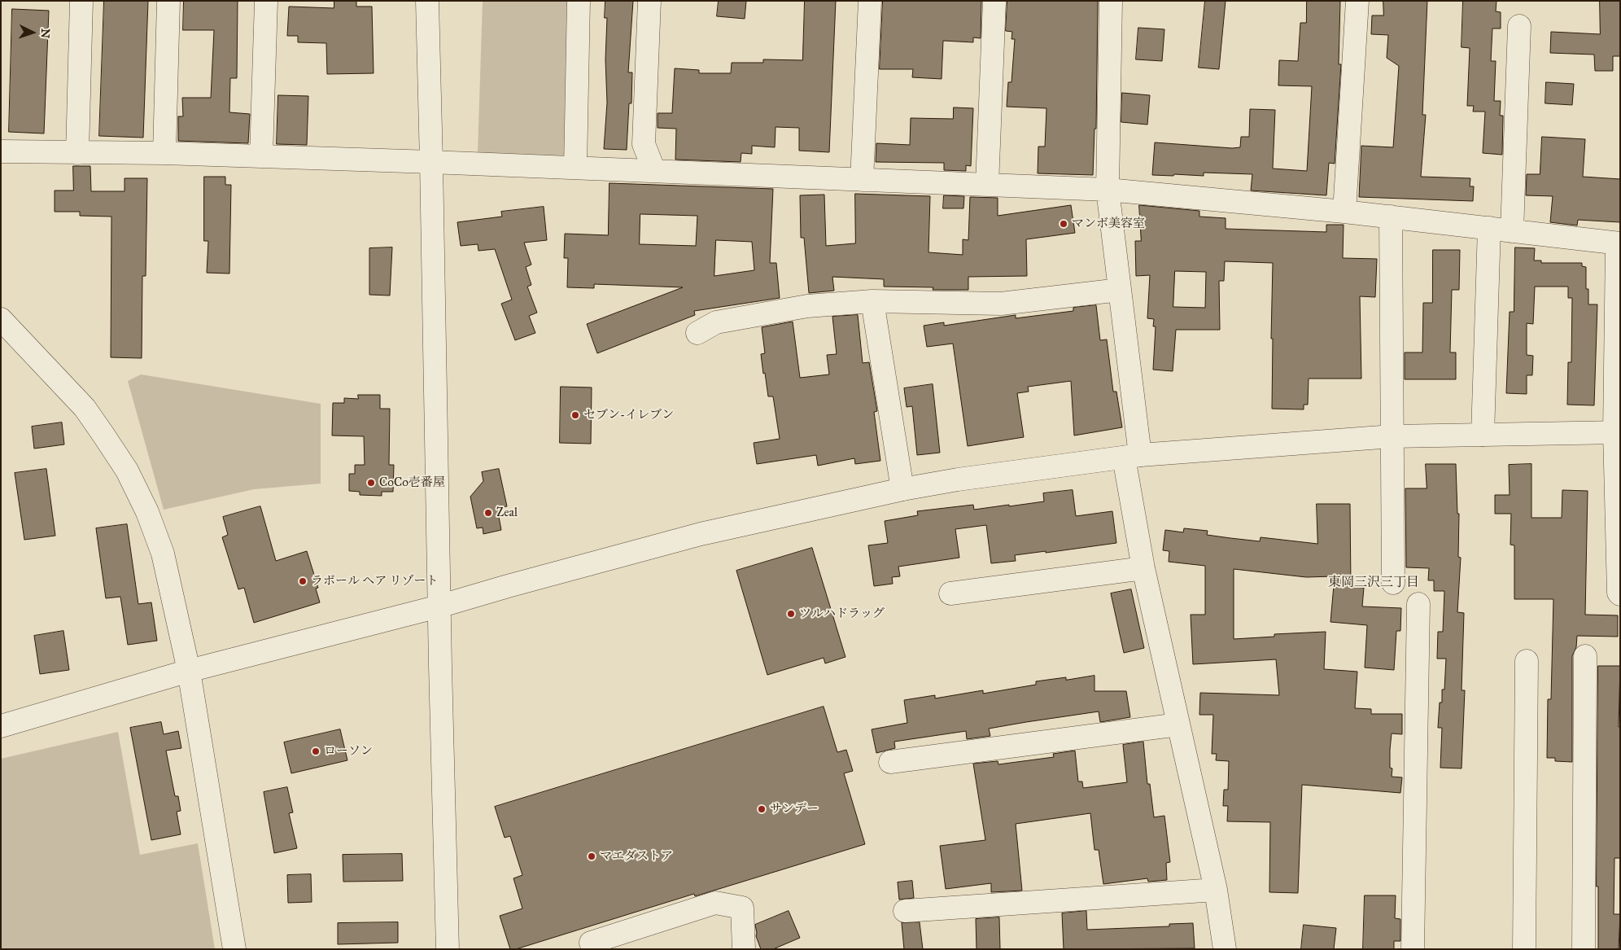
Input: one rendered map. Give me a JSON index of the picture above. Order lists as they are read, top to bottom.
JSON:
{
  "districts": ["東岡三沢三丁目"],
  "places": [
    "マンボ美容室",
    "セブン-イレブン",
    "CoCo壱番屋",
    "Zeal",
    "ラポール ヘア リゾート",
    "ツルハドラッグ",
    "ローソン",
    "サンデー",
    "マエダストア"
  ],
  "north": "right"
}
